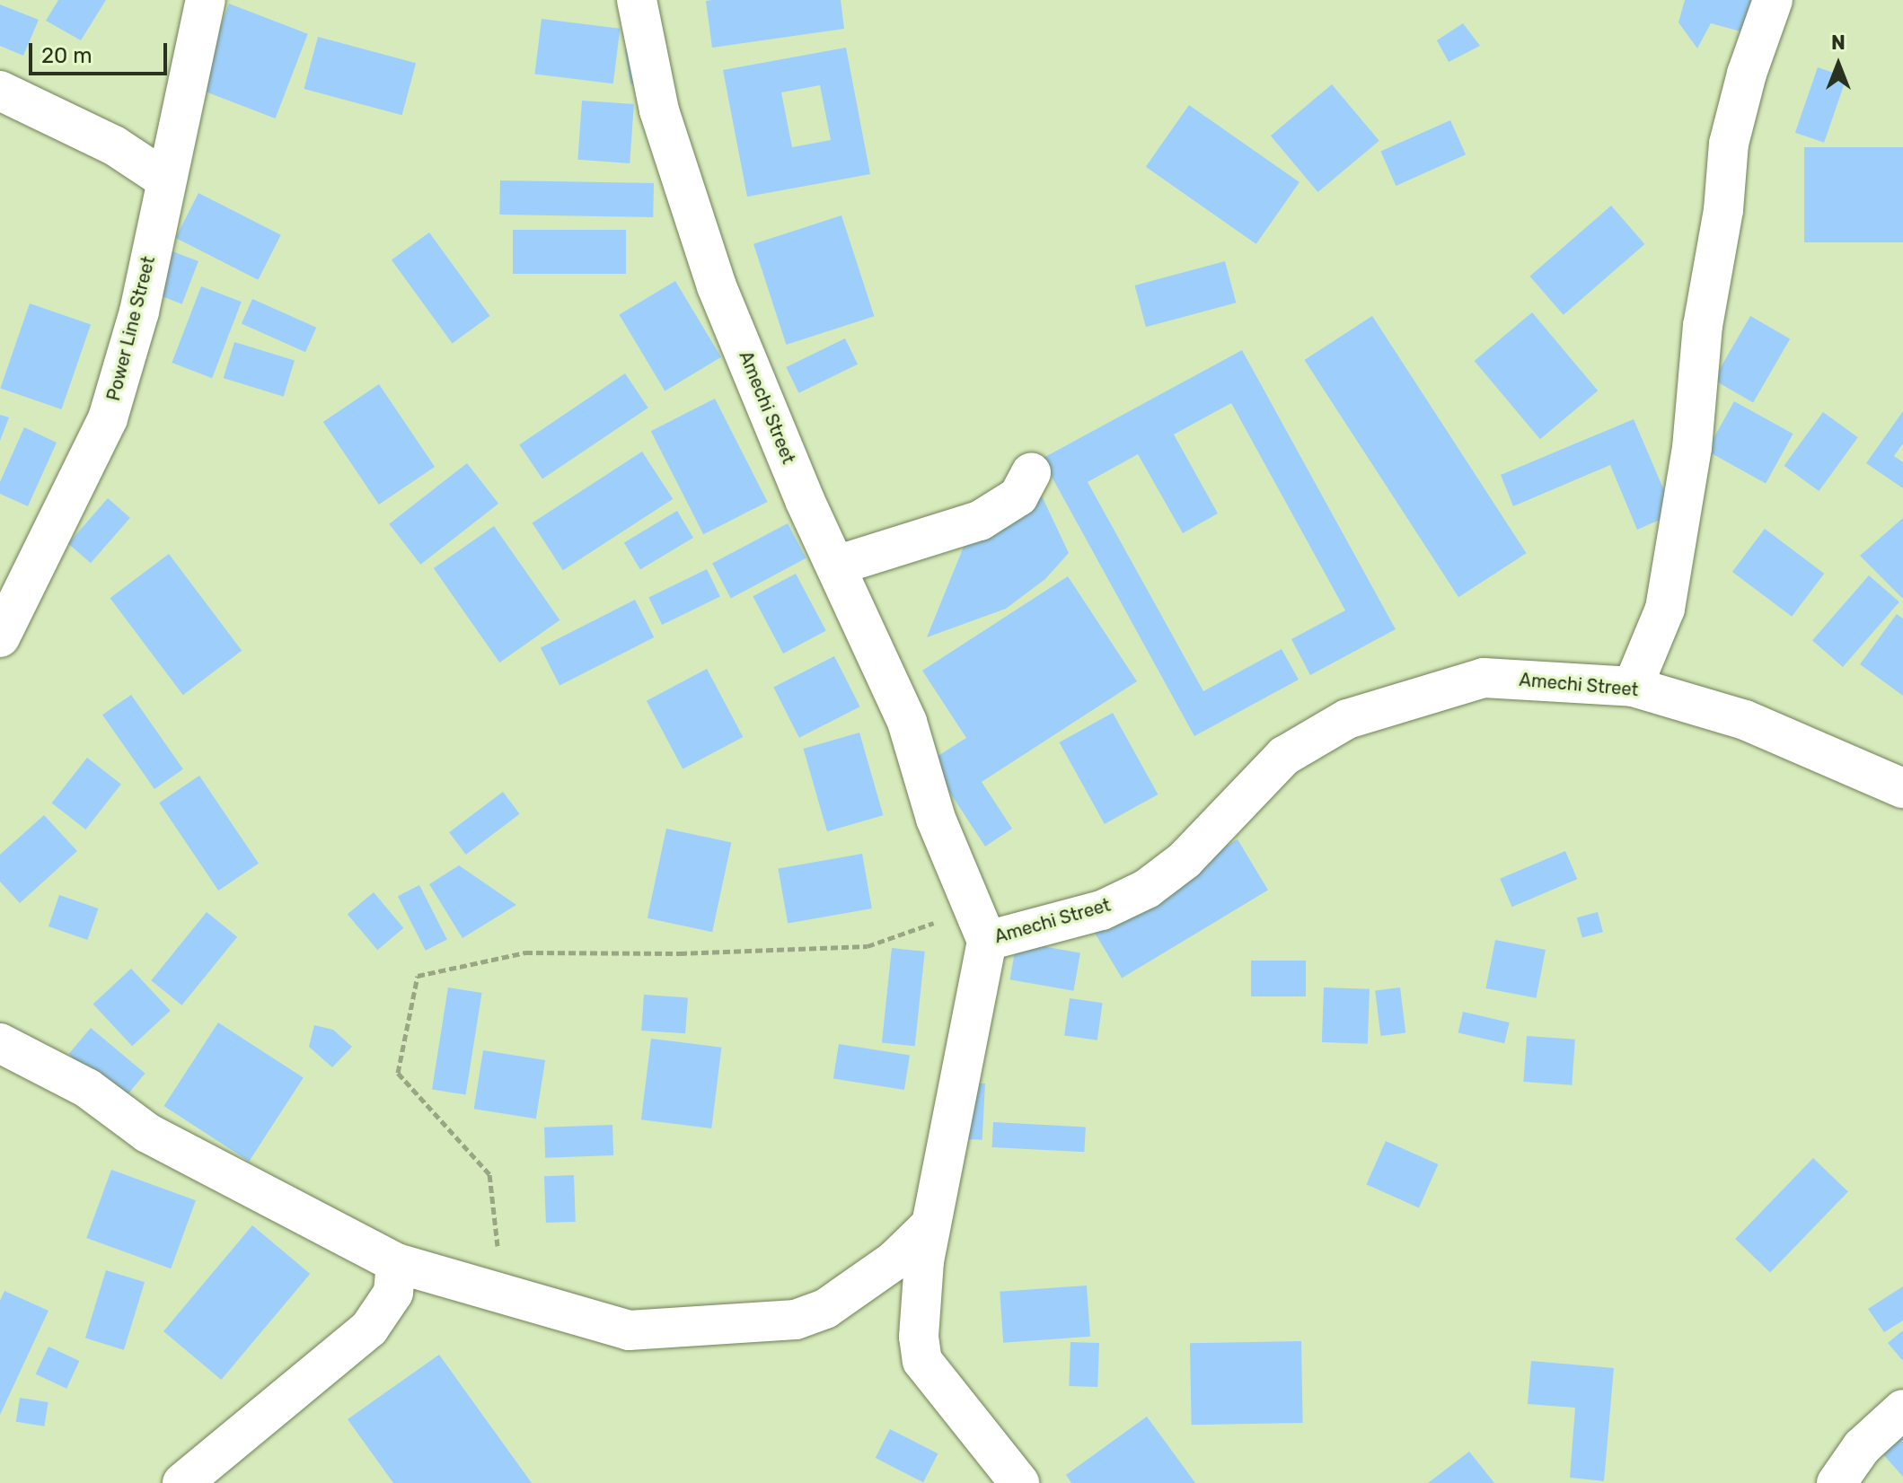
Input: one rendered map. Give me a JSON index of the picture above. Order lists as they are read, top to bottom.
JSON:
{
  "streets": {
    "street": ["Power Line Street", "Amechi Street"]
  },
  "scale_bar": "20 m",
  "north": "top"
}
